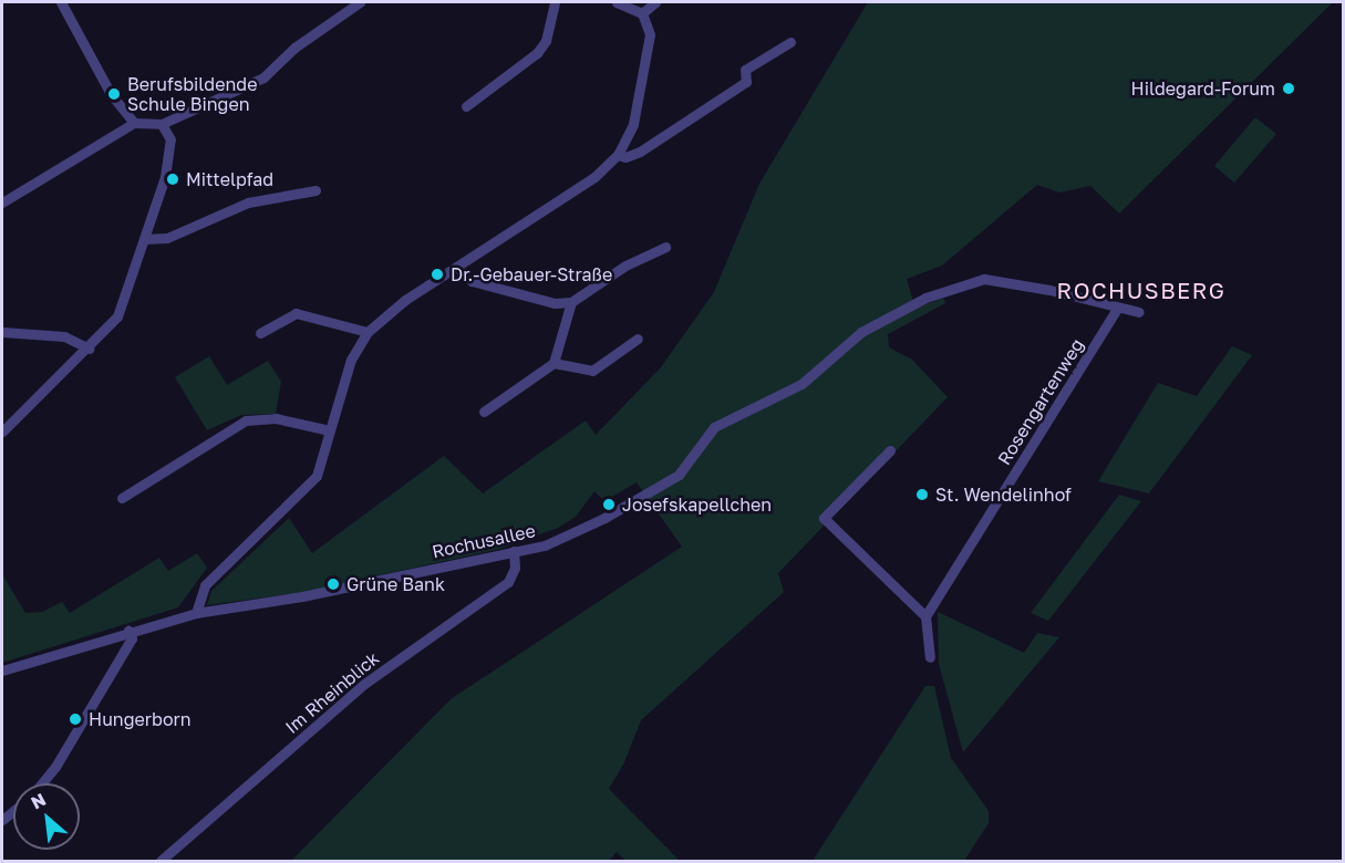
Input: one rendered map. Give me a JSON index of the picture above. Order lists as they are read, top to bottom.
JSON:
{
  "streets": {
    "street": ["Rosengartenweg", "Rochusallee", "Im Rheinblick"]
  },
  "crossings": [
    ["Rosengartenweg", "Rochusallee"],
    ["Rochusallee", "Im Rheinblick"]
  ],
  "districts": ["ROCHUSBERG"],
  "places": [
    "Hildegard-Forum",
    "Berufsbildende Schule Bingen",
    "Mittelpfad",
    "Dr.-Gebauer-Straße",
    "St. Wendelinhof",
    "Josefskapellchen",
    "Grüne Bank",
    "Hungerborn"
  ],
  "north": "top left"
}
